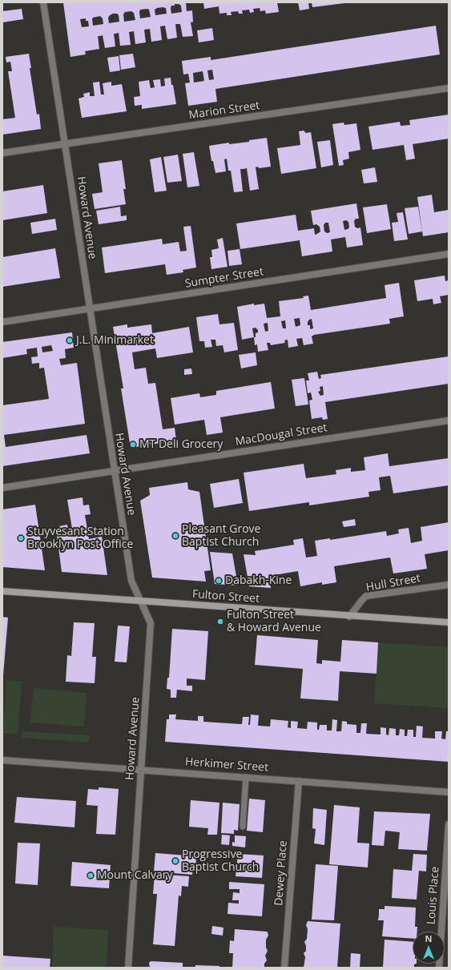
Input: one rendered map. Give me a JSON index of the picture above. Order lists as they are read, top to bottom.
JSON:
{
  "streets": {
    "main road": ["Fulton Street"],
    "street": [
      "Marion Street",
      "Howard Avenue",
      "Sumpter Street",
      "MacDougal Street",
      "Hull Street",
      "Herkimer Street",
      "Dewey Place",
      "Louis Place"
    ]
  },
  "crossings": [
    ["Marion Street", "Howard Avenue"],
    ["Howard Avenue", "Sumpter Street"],
    ["Howard Avenue", "MacDougal Street"],
    ["Howard Avenue", "Fulton Street"],
    ["Howard Avenue", "Herkimer Street"],
    ["Hull Street", "Fulton Street"],
    ["Herkimer Street", "Dewey Place"]
  ],
  "places": [
    "J.L. Minimarket",
    "MT Deli Grocery",
    "Pleasant Grove Baptist Church",
    "Stuyvesant Station Brooklyn Post Office",
    "Dabakh-Kine",
    "Fulton Street & Howard Avenue",
    "Progressive Baptist Church",
    "Mount Calvary"
  ],
  "north": "top"
}
